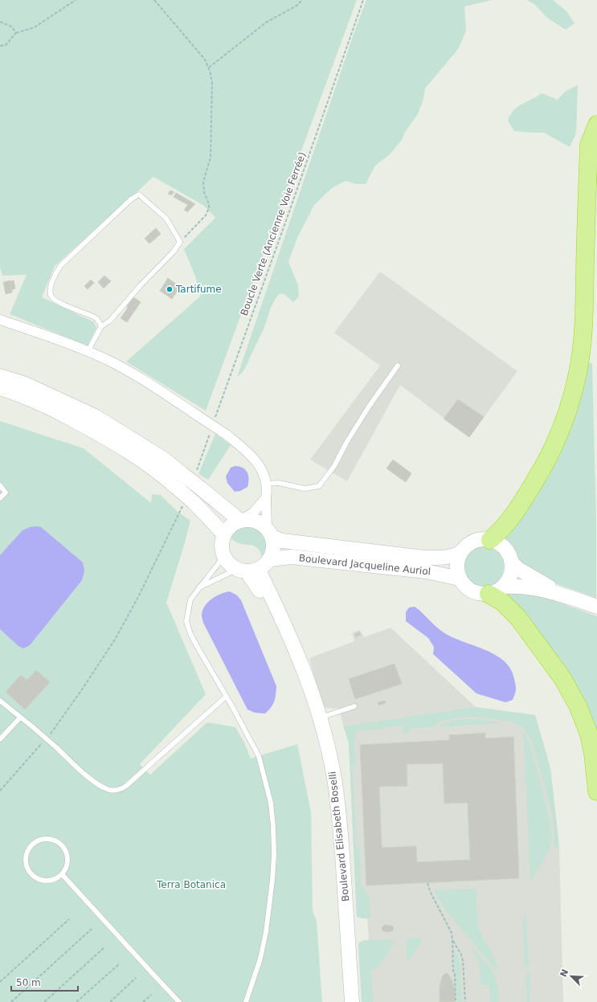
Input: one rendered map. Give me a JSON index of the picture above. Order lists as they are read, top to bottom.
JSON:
{
  "streets": {
    "main road": ["Boulevard Jacqueline Auriol", "Boulevard Elisabeth Boselli"],
    "path": ["Boucle Verte (Ancienne Voie Ferrée)"]
  },
  "crossings": [
    ["Boulevard Jacqueline Auriol", "Boulevard Elisabeth Boselli"]
  ],
  "parks": ["Terra Botanica"],
  "places": ["Tartifume"],
  "scale_bar": "50 m",
  "north": "top left"
}
